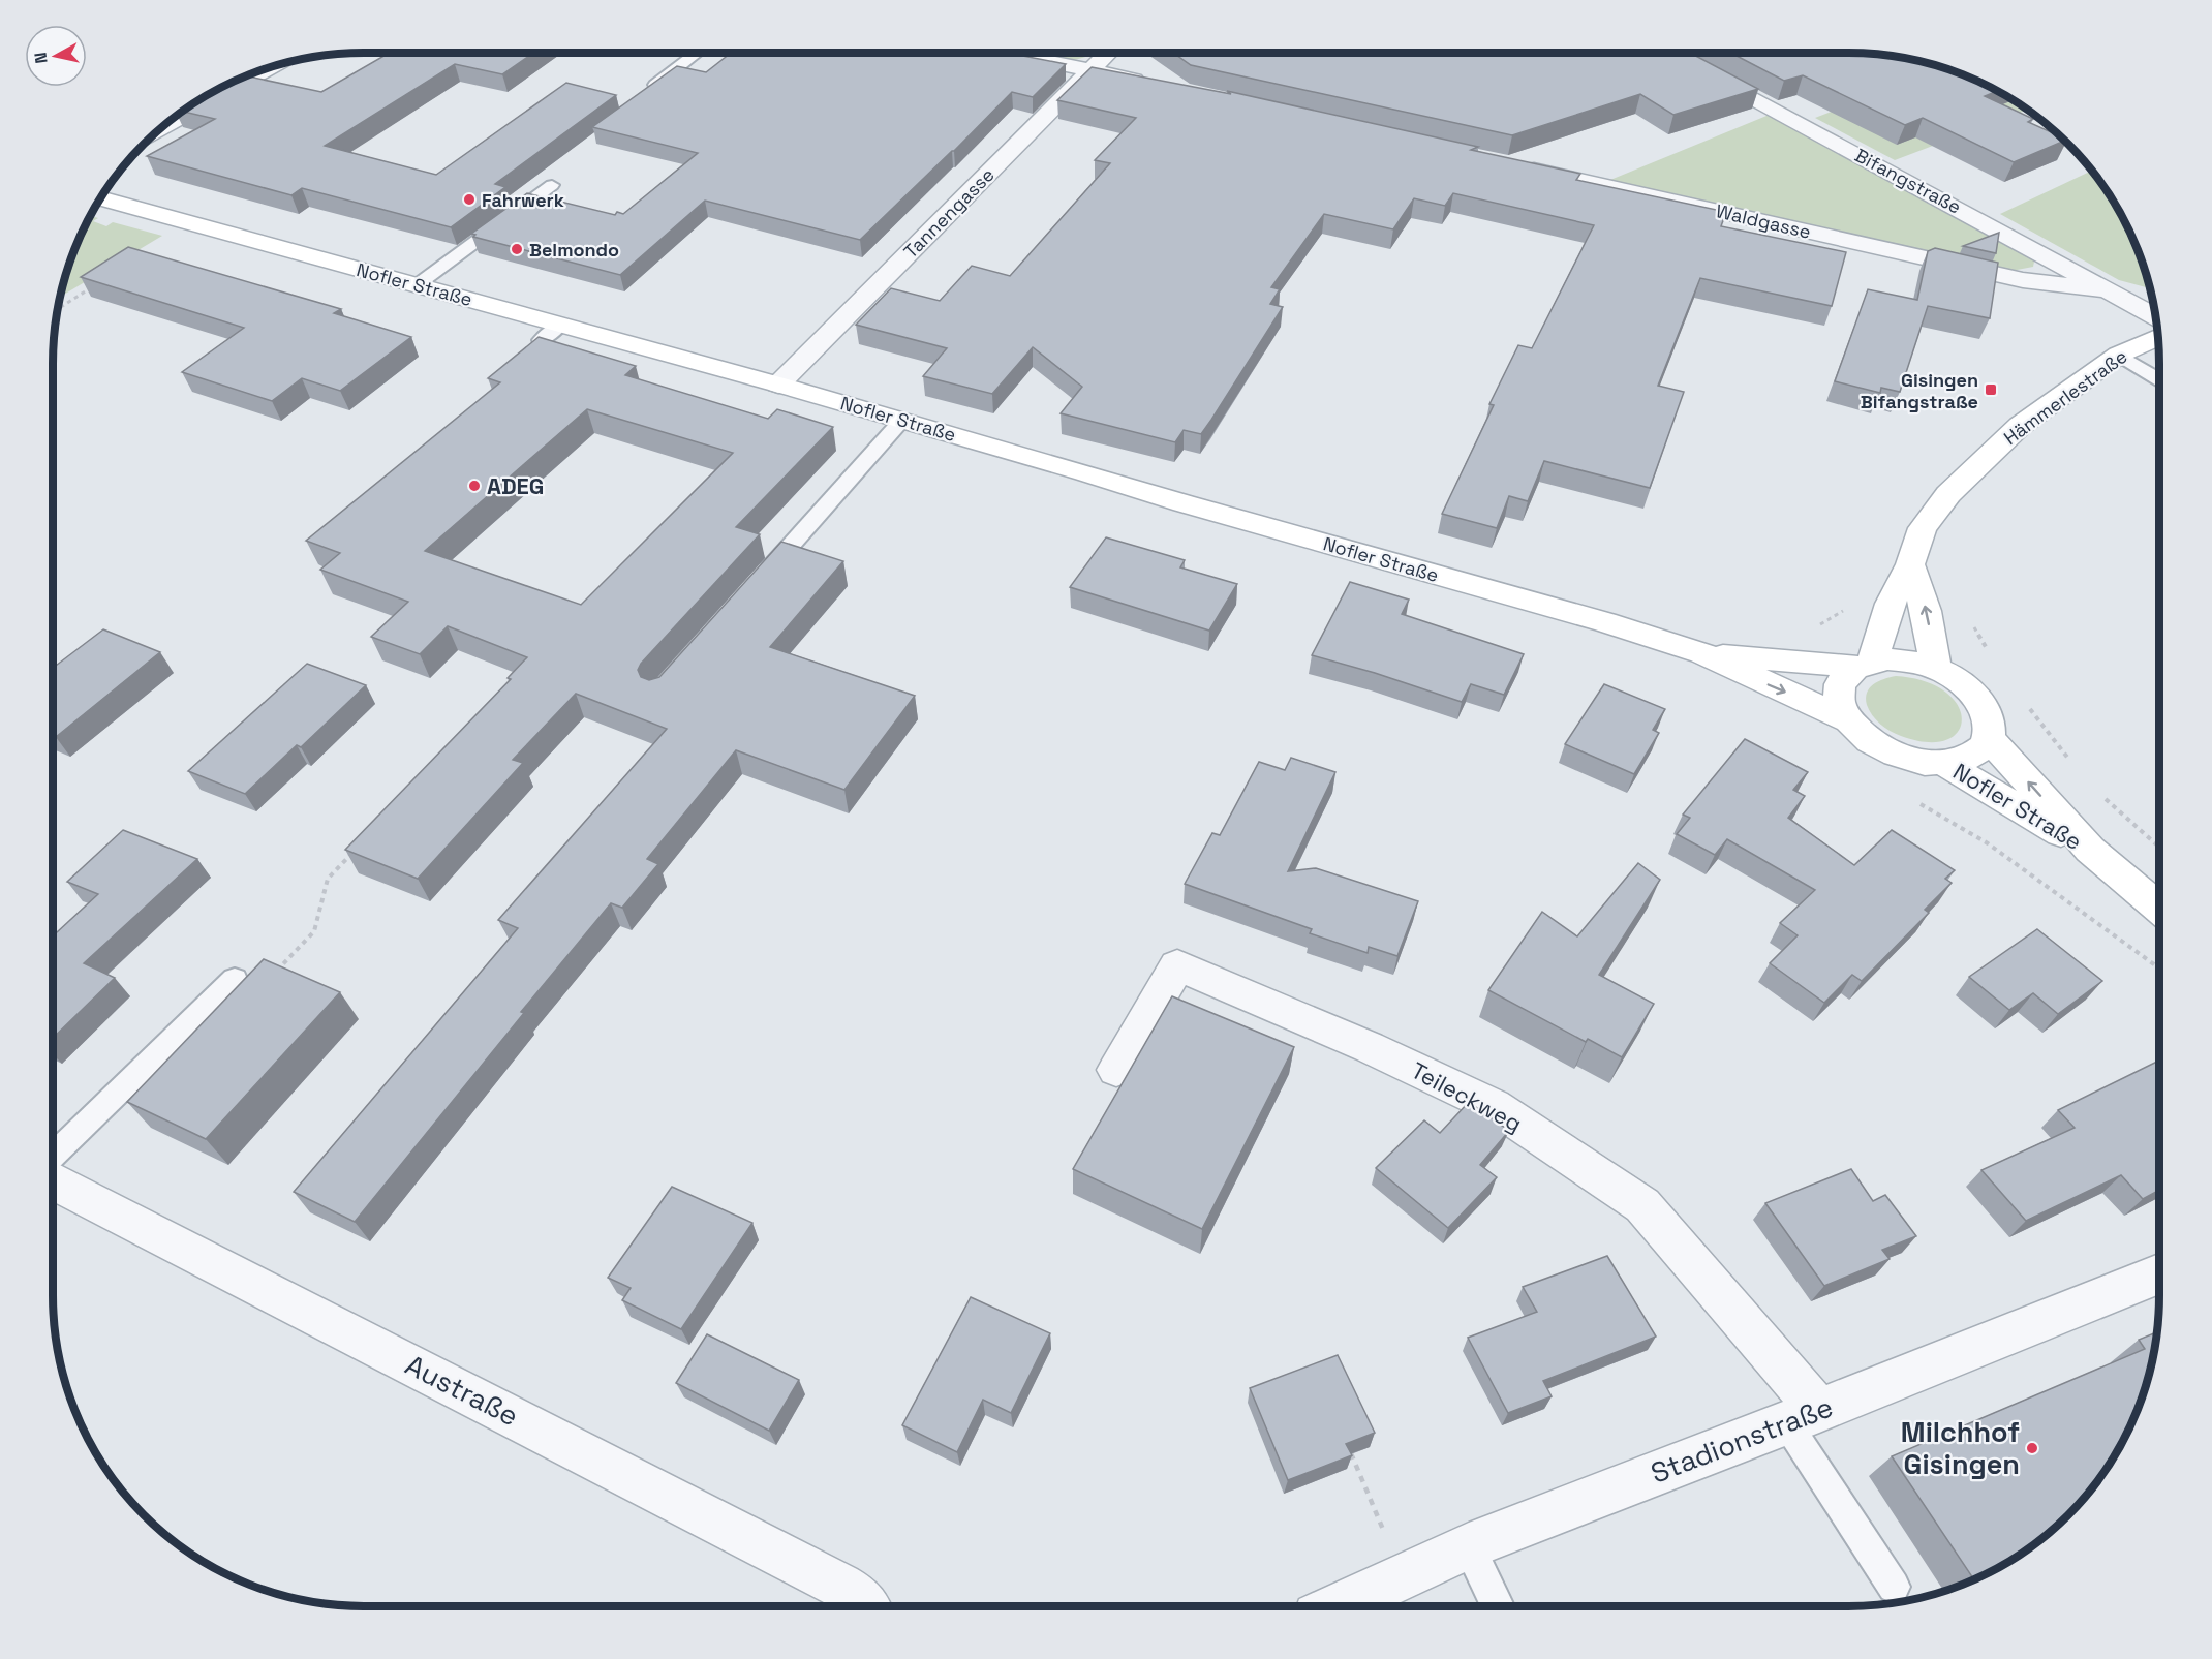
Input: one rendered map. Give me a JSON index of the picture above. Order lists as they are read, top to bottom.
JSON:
{
  "streets": {
    "main road": ["Nofler Straße", "Hämmerlestraße"],
    "street": [
      "Bifangstraße",
      "Tannengasse",
      "Waldgasse",
      "Teileckweg",
      "Austraße",
      "Stadionstraße"
    ]
  },
  "crossings": [
    ["Bifangstraße", "Waldgasse"],
    ["Tannengasse", "Nofler Straße"],
    ["Nofler Straße", "Hämmerlestraße"],
    ["Teileckweg", "Stadionstraße"]
  ],
  "places": {
    "other": [
      "Fahrwerk",
      "Belmondo",
      "ADEG",
      "Milchhof Gisingen"
    ],
    "transit": ["Gisingen Bifangstraße"]
  },
  "north": "left"
}
